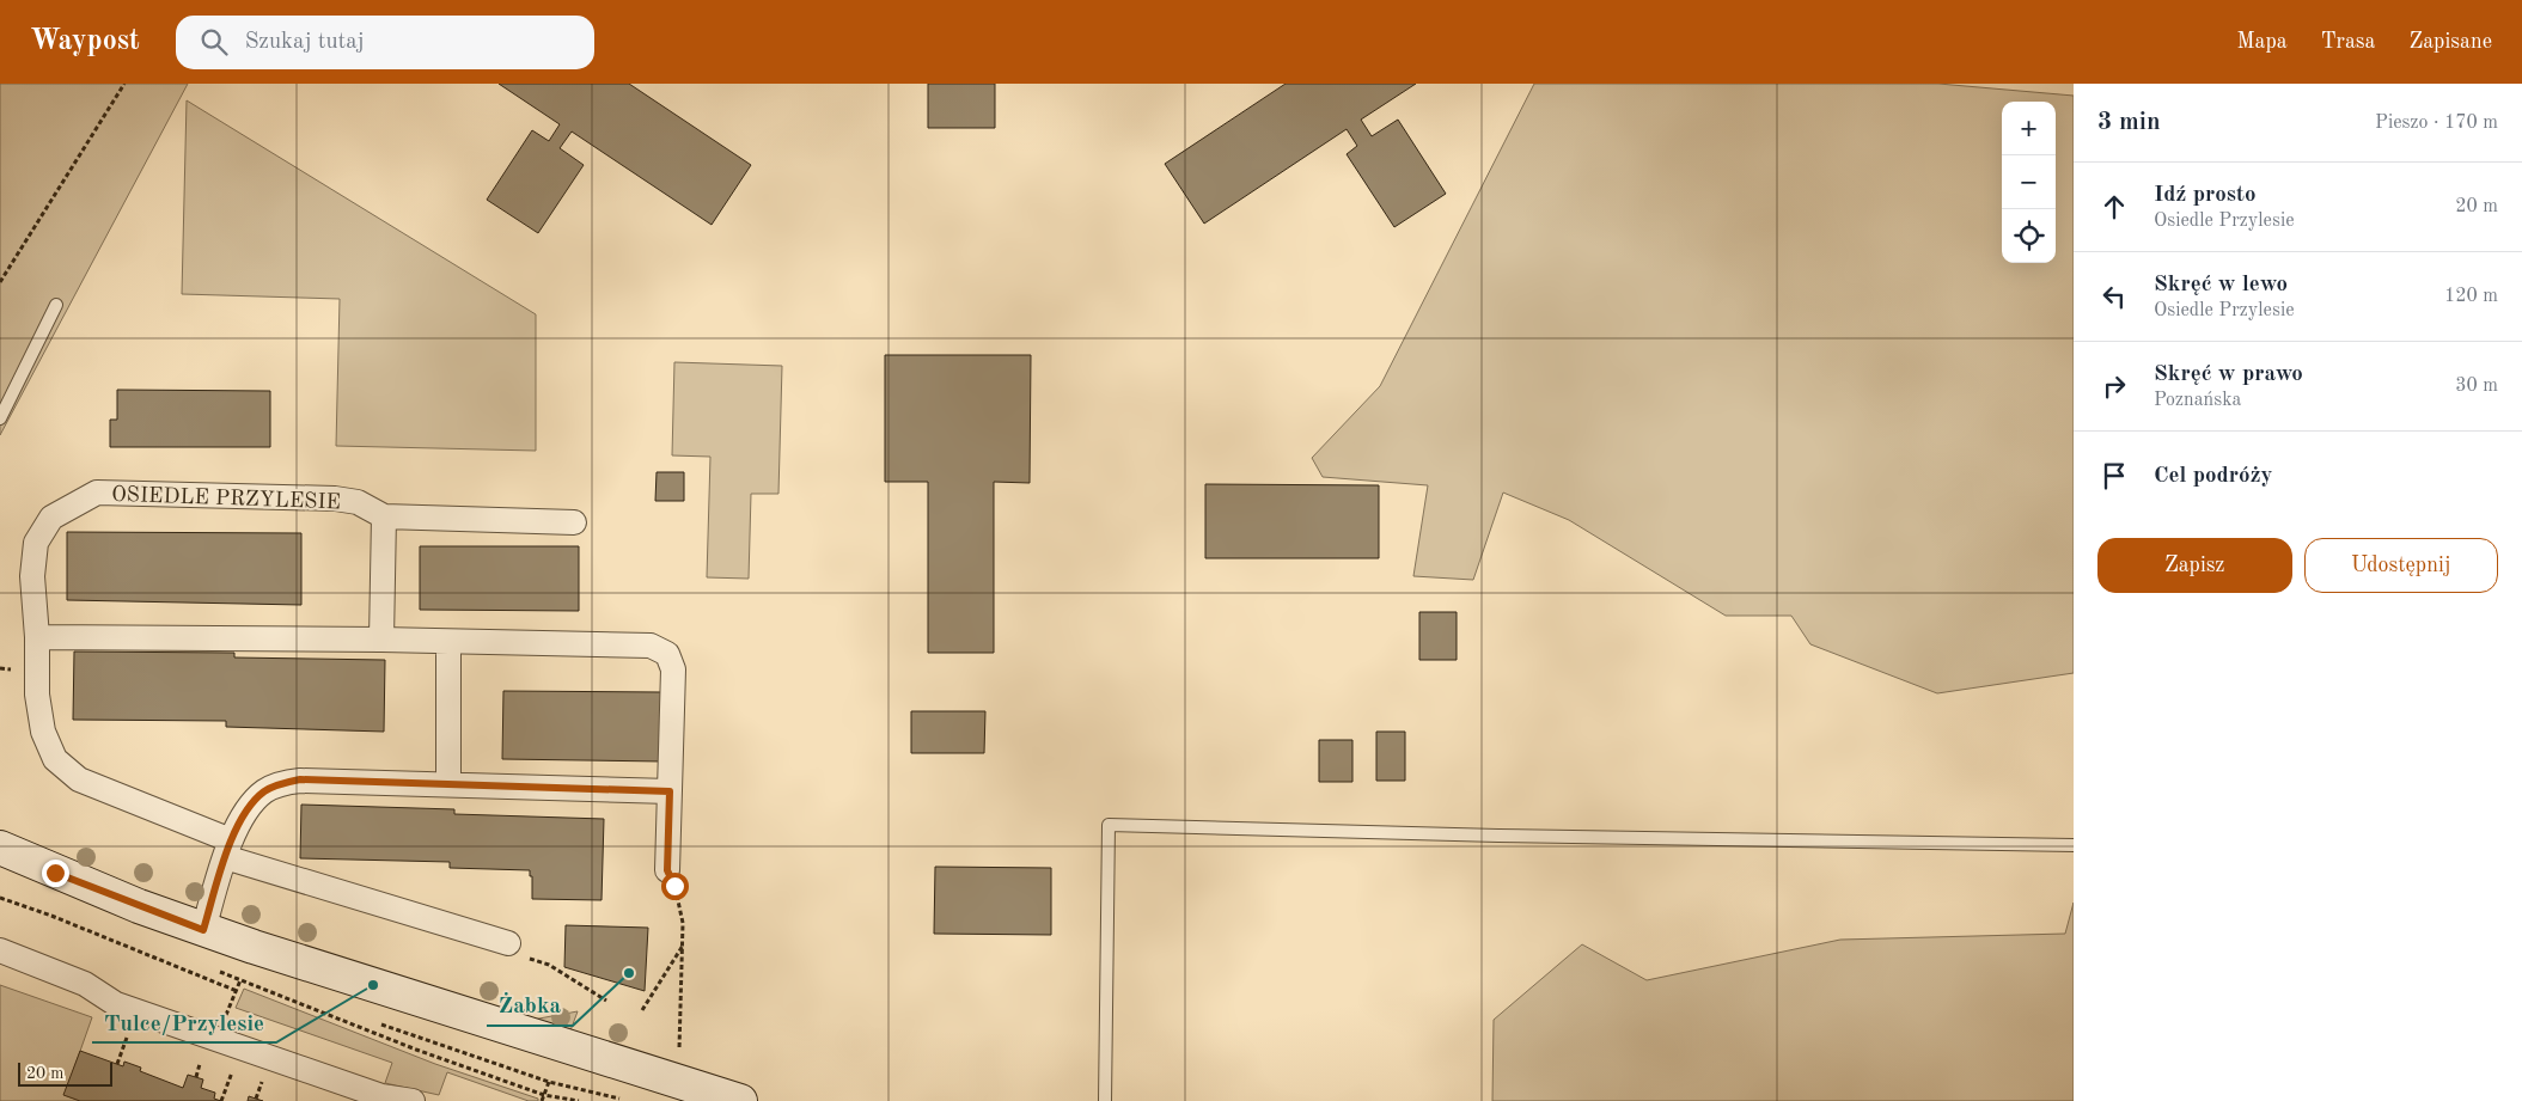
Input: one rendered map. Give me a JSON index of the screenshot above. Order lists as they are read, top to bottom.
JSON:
{
  "streets": {
    "street": ["OSIEDLE PRZYLESIE"]
  },
  "places": ["Żabka", "Tulce/Przylesie"],
  "scale_bar": "20 m",
  "page": {
    "header": "Waypost",
    "search": "Szukaj tutaj",
    "nav": ["Mapa", "Trasa", "Zapisane"],
    "heading": ["3 min", "Pieszo · 170 m"],
    "map_buttons": ["+", "−"],
    "list": [
      ["Idź prosto", "Osiedle Przylesie", "20 m"],
      ["Skręć w lewo", "Osiedle Przylesie", "120 m"],
      ["Skręć w prawo", "Poznańska", "30 m"],
      "Cel podróży"
    ],
    "buttons": ["Zapisz", "Udostępnij"],
    "scale": "20 m"
  }
}
